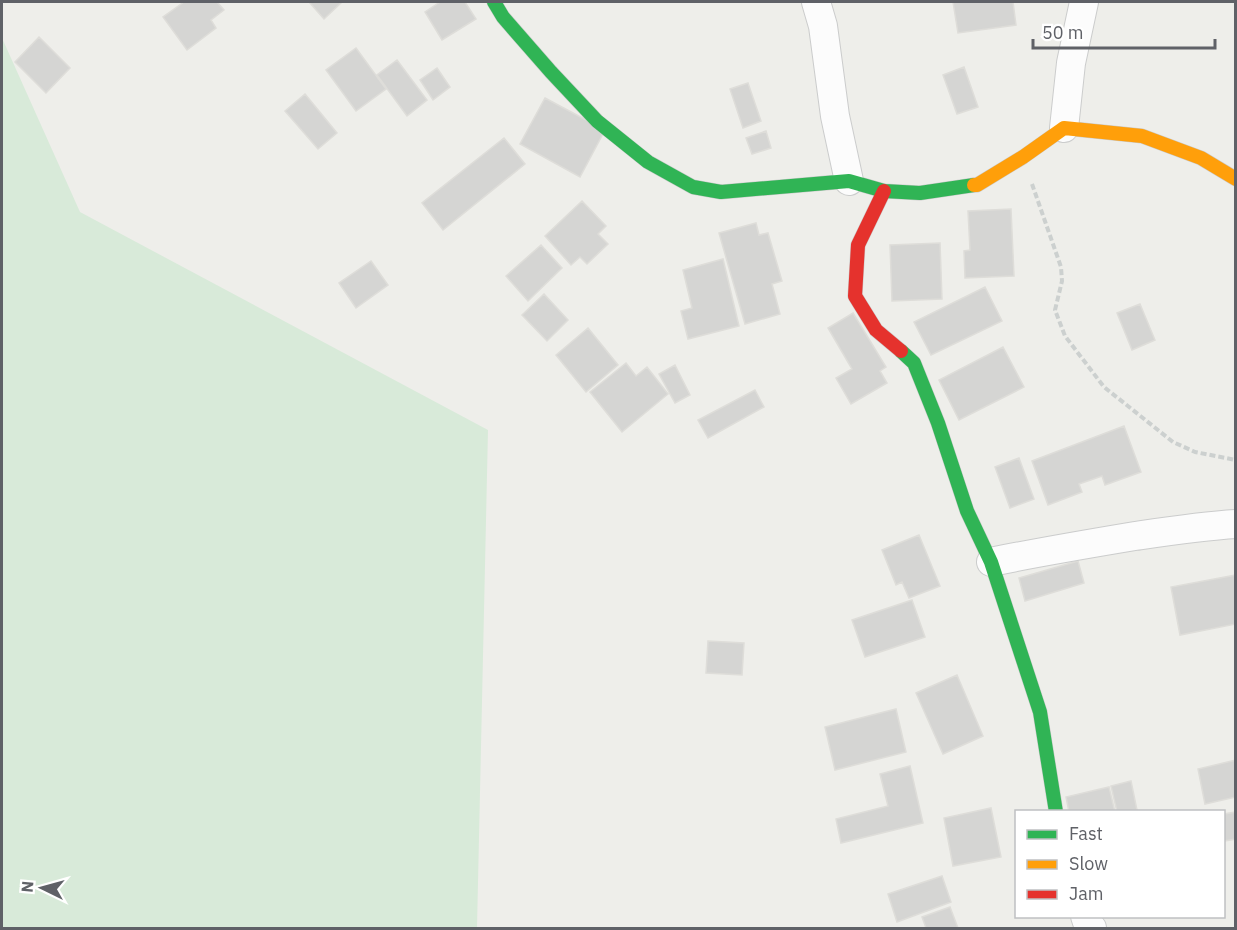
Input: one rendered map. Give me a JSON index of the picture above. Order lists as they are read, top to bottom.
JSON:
{
  "legend": ["Fast", "Slow", "Jam"],
  "scale_bar": "50 m",
  "north": "left"
}
